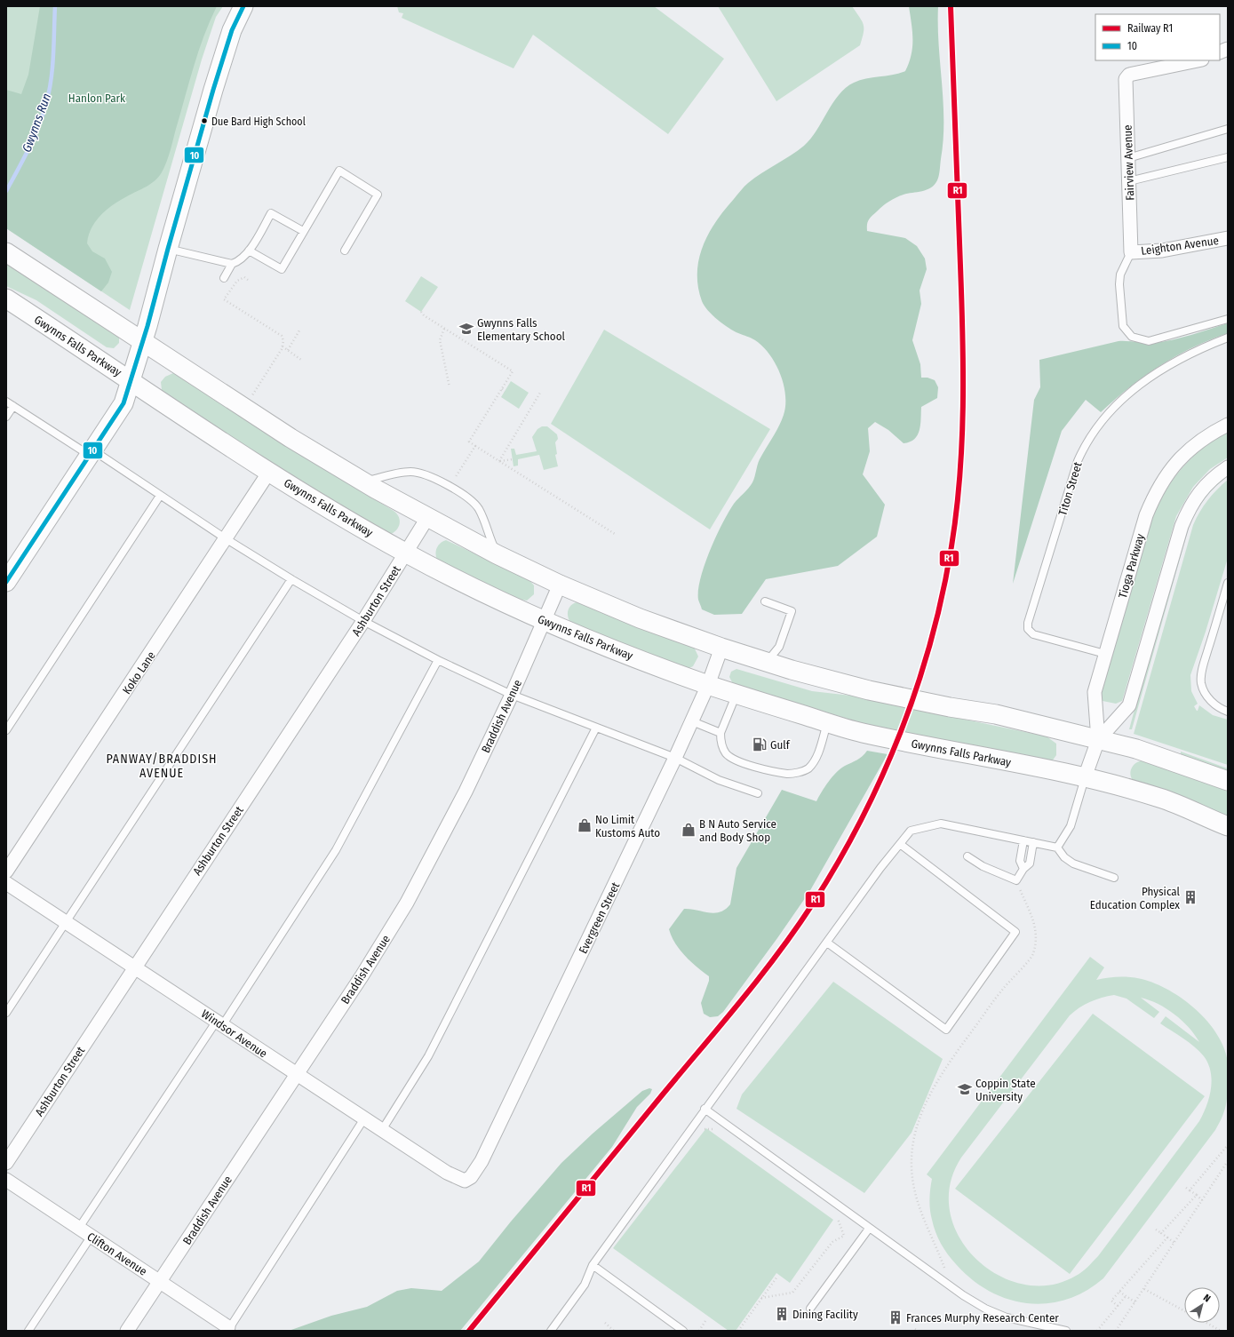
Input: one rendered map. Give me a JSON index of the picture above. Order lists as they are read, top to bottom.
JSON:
{
  "streets": {
    "main road": ["Gwynns Falls Parkway"],
    "street": [
      "Fairview Avenue",
      "Leighton Avenue",
      "Tioga Parkway",
      "Ashburton Street",
      "Koko Lane",
      "Braddish Avenue",
      "Evergreen Street",
      "Windsor Avenue",
      "Clifton Avenue"
    ],
    "lane": ["Titon Street"]
  },
  "crossings": [
    ["Fairview Avenue", "Leighton Avenue"],
    ["Gwynns Falls Parkway", "Tioga Parkway"],
    ["Gwynns Falls Parkway", "Ashburton Street"],
    ["Gwynns Falls Parkway", "Koko Lane"],
    ["Gwynns Falls Parkway", "Braddish Avenue"],
    ["Gwynns Falls Parkway", "Evergreen Street"],
    ["Titon Street", "Tioga Parkway"],
    ["Ashburton Street", "Windsor Avenue"],
    ["Braddish Avenue", "Windsor Avenue"],
    ["Braddish Avenue", "Clifton Avenue"],
    ["Evergreen Street", "Windsor Avenue"]
  ],
  "districts": ["PANWAY/BRADDISH AVENUE"],
  "water": ["Gwynns Run"],
  "parks": ["Hanlon Park"],
  "places": {
    "other": ["Due Bard High School"],
    "school or university": ["Gwynns Falls Elementary School", "Coppin State University"],
    "fuel station": ["Gulf"],
    "shop": ["No Limit Kustoms Auto", "B N Auto Service and Body Shop"],
    "building": ["Physical Education Complex", "Dining Facility", "Frances Murphy Research Center"]
  },
  "lines": ["rail line R1", "transit line 10"],
  "legend": ["Railway R1", "10"],
  "north": "top right"
}
